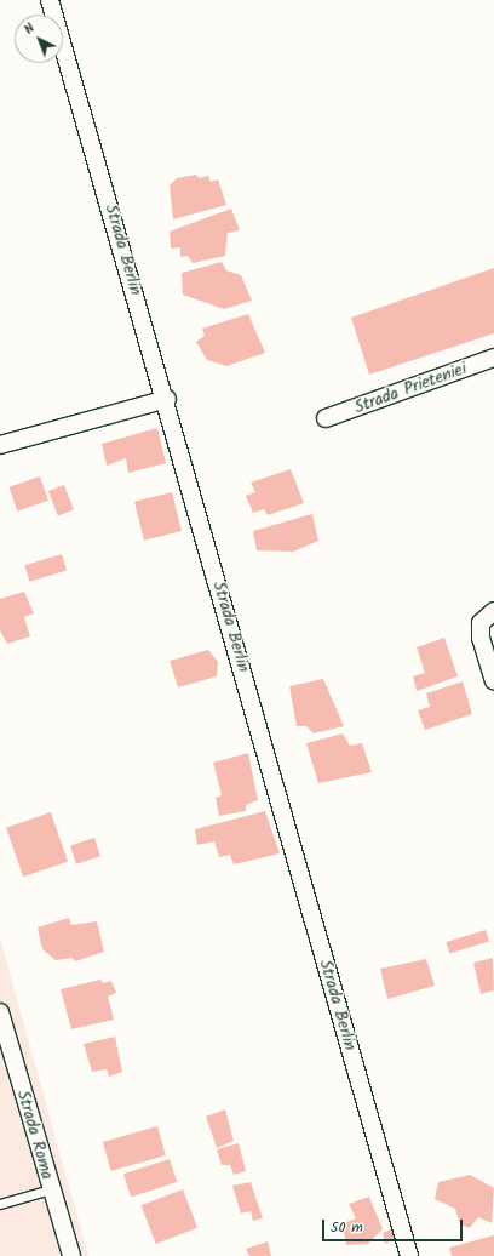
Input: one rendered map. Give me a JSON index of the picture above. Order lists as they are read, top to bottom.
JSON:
{
  "streets": {
    "street": ["Strada Berlin", "Strada Prieteniei", "Strada Roma"]
  },
  "scale_bar": "50 m",
  "north": "top left"
}
